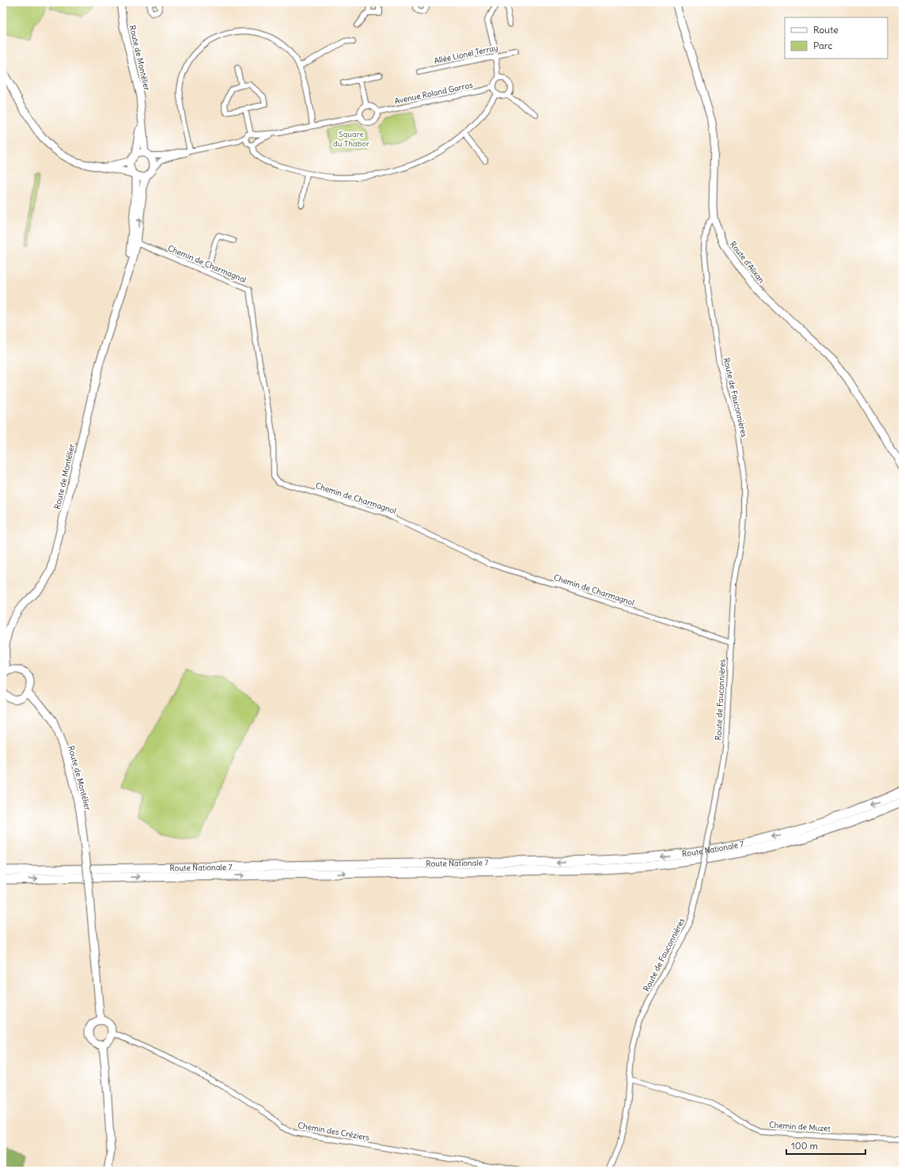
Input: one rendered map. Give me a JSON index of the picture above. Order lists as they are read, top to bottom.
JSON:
{
  "streets": {
    "highway": ["Route Nationale 7"],
    "main road": ["Route de Montélier", "Route d'Alixan"],
    "street": [
      "Allée Lionel Terray",
      "Avenue Roland Garros",
      "Chemin de Charmagnol",
      "Route de Fauconnières",
      "Chemin de Muzet",
      "Chemin des Créziers"
    ]
  },
  "crossings": [
    ["Route de Montélier", "Chemin de Charmagnol"],
    ["Route de Montélier", "Chemin des Créziers"],
    ["Route d'Alixan", "Route de Fauconnières"],
    ["Chemin de Charmagnol", "Route de Fauconnières"],
    ["Route de Fauconnières", "Chemin de Muzet"]
  ],
  "parks": ["Square du Thabor"],
  "legend": ["Route", "Parc"],
  "scale_bar": "100 m"
}
